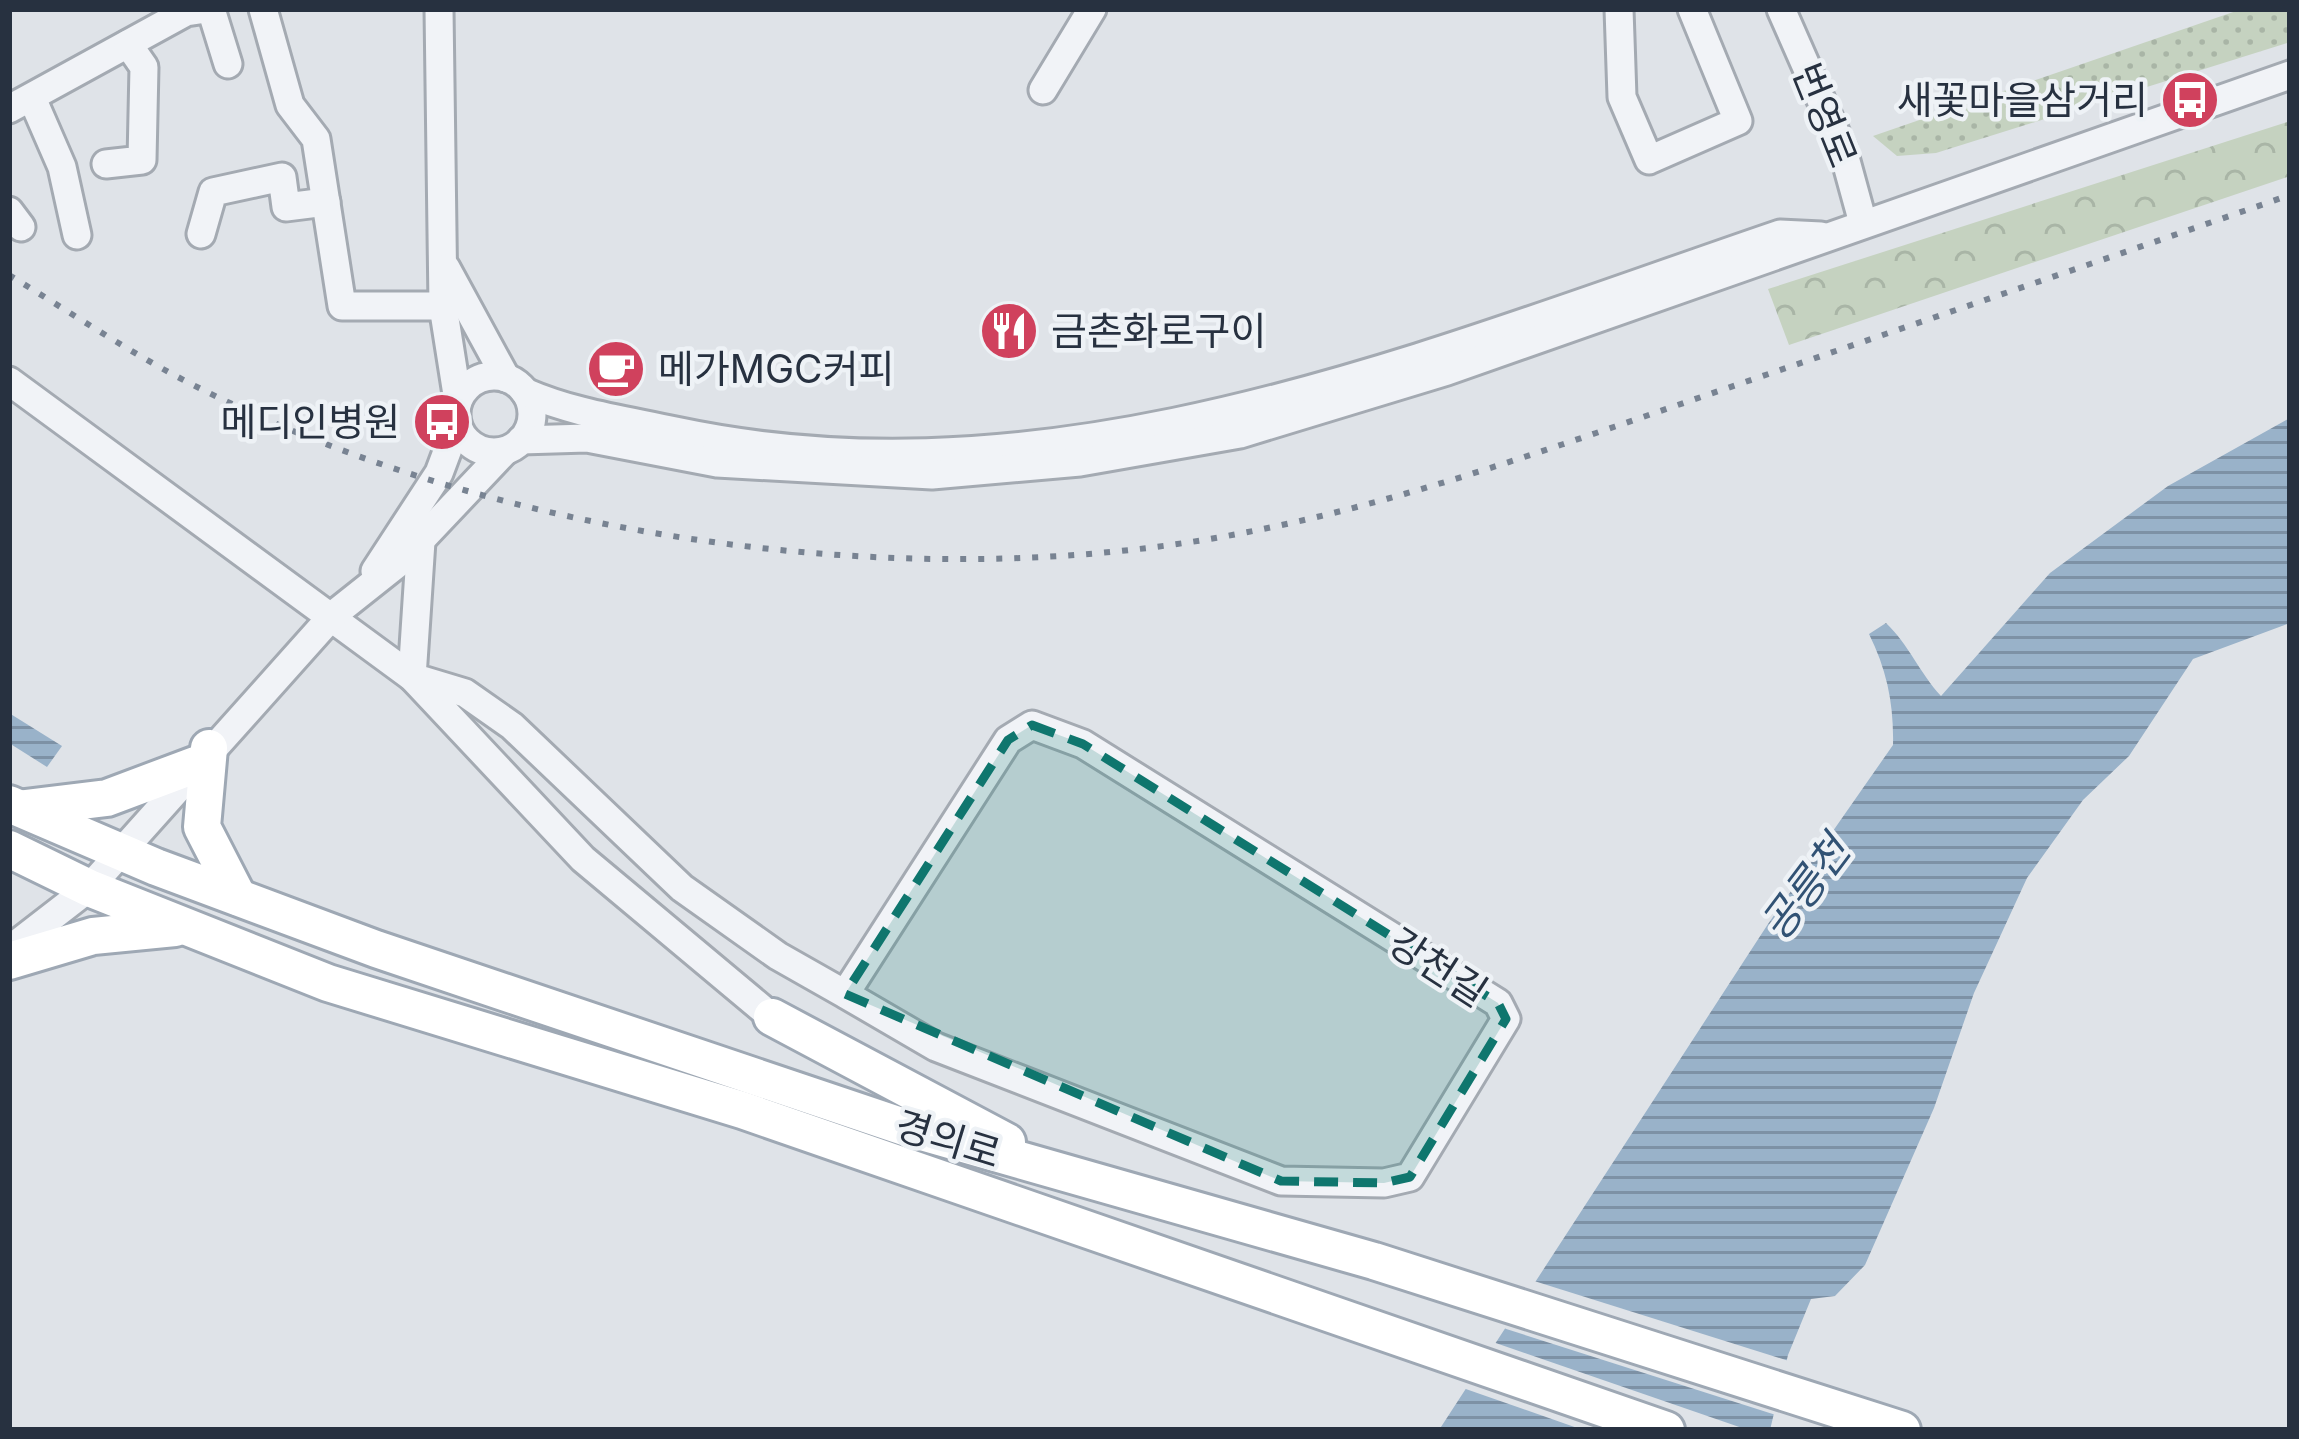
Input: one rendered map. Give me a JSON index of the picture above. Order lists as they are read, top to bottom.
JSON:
{
  "streets": {
    "main road": ["경의로"],
    "street": ["번영로", "강천길"]
  },
  "water": ["공릉천"],
  "places": {
    "bus stop": ["새꽃마을삼거리", "메디인병원"],
    "restaurant": ["금촌화로구이"],
    "cafe": ["메가MGC커피"]
  }
}
